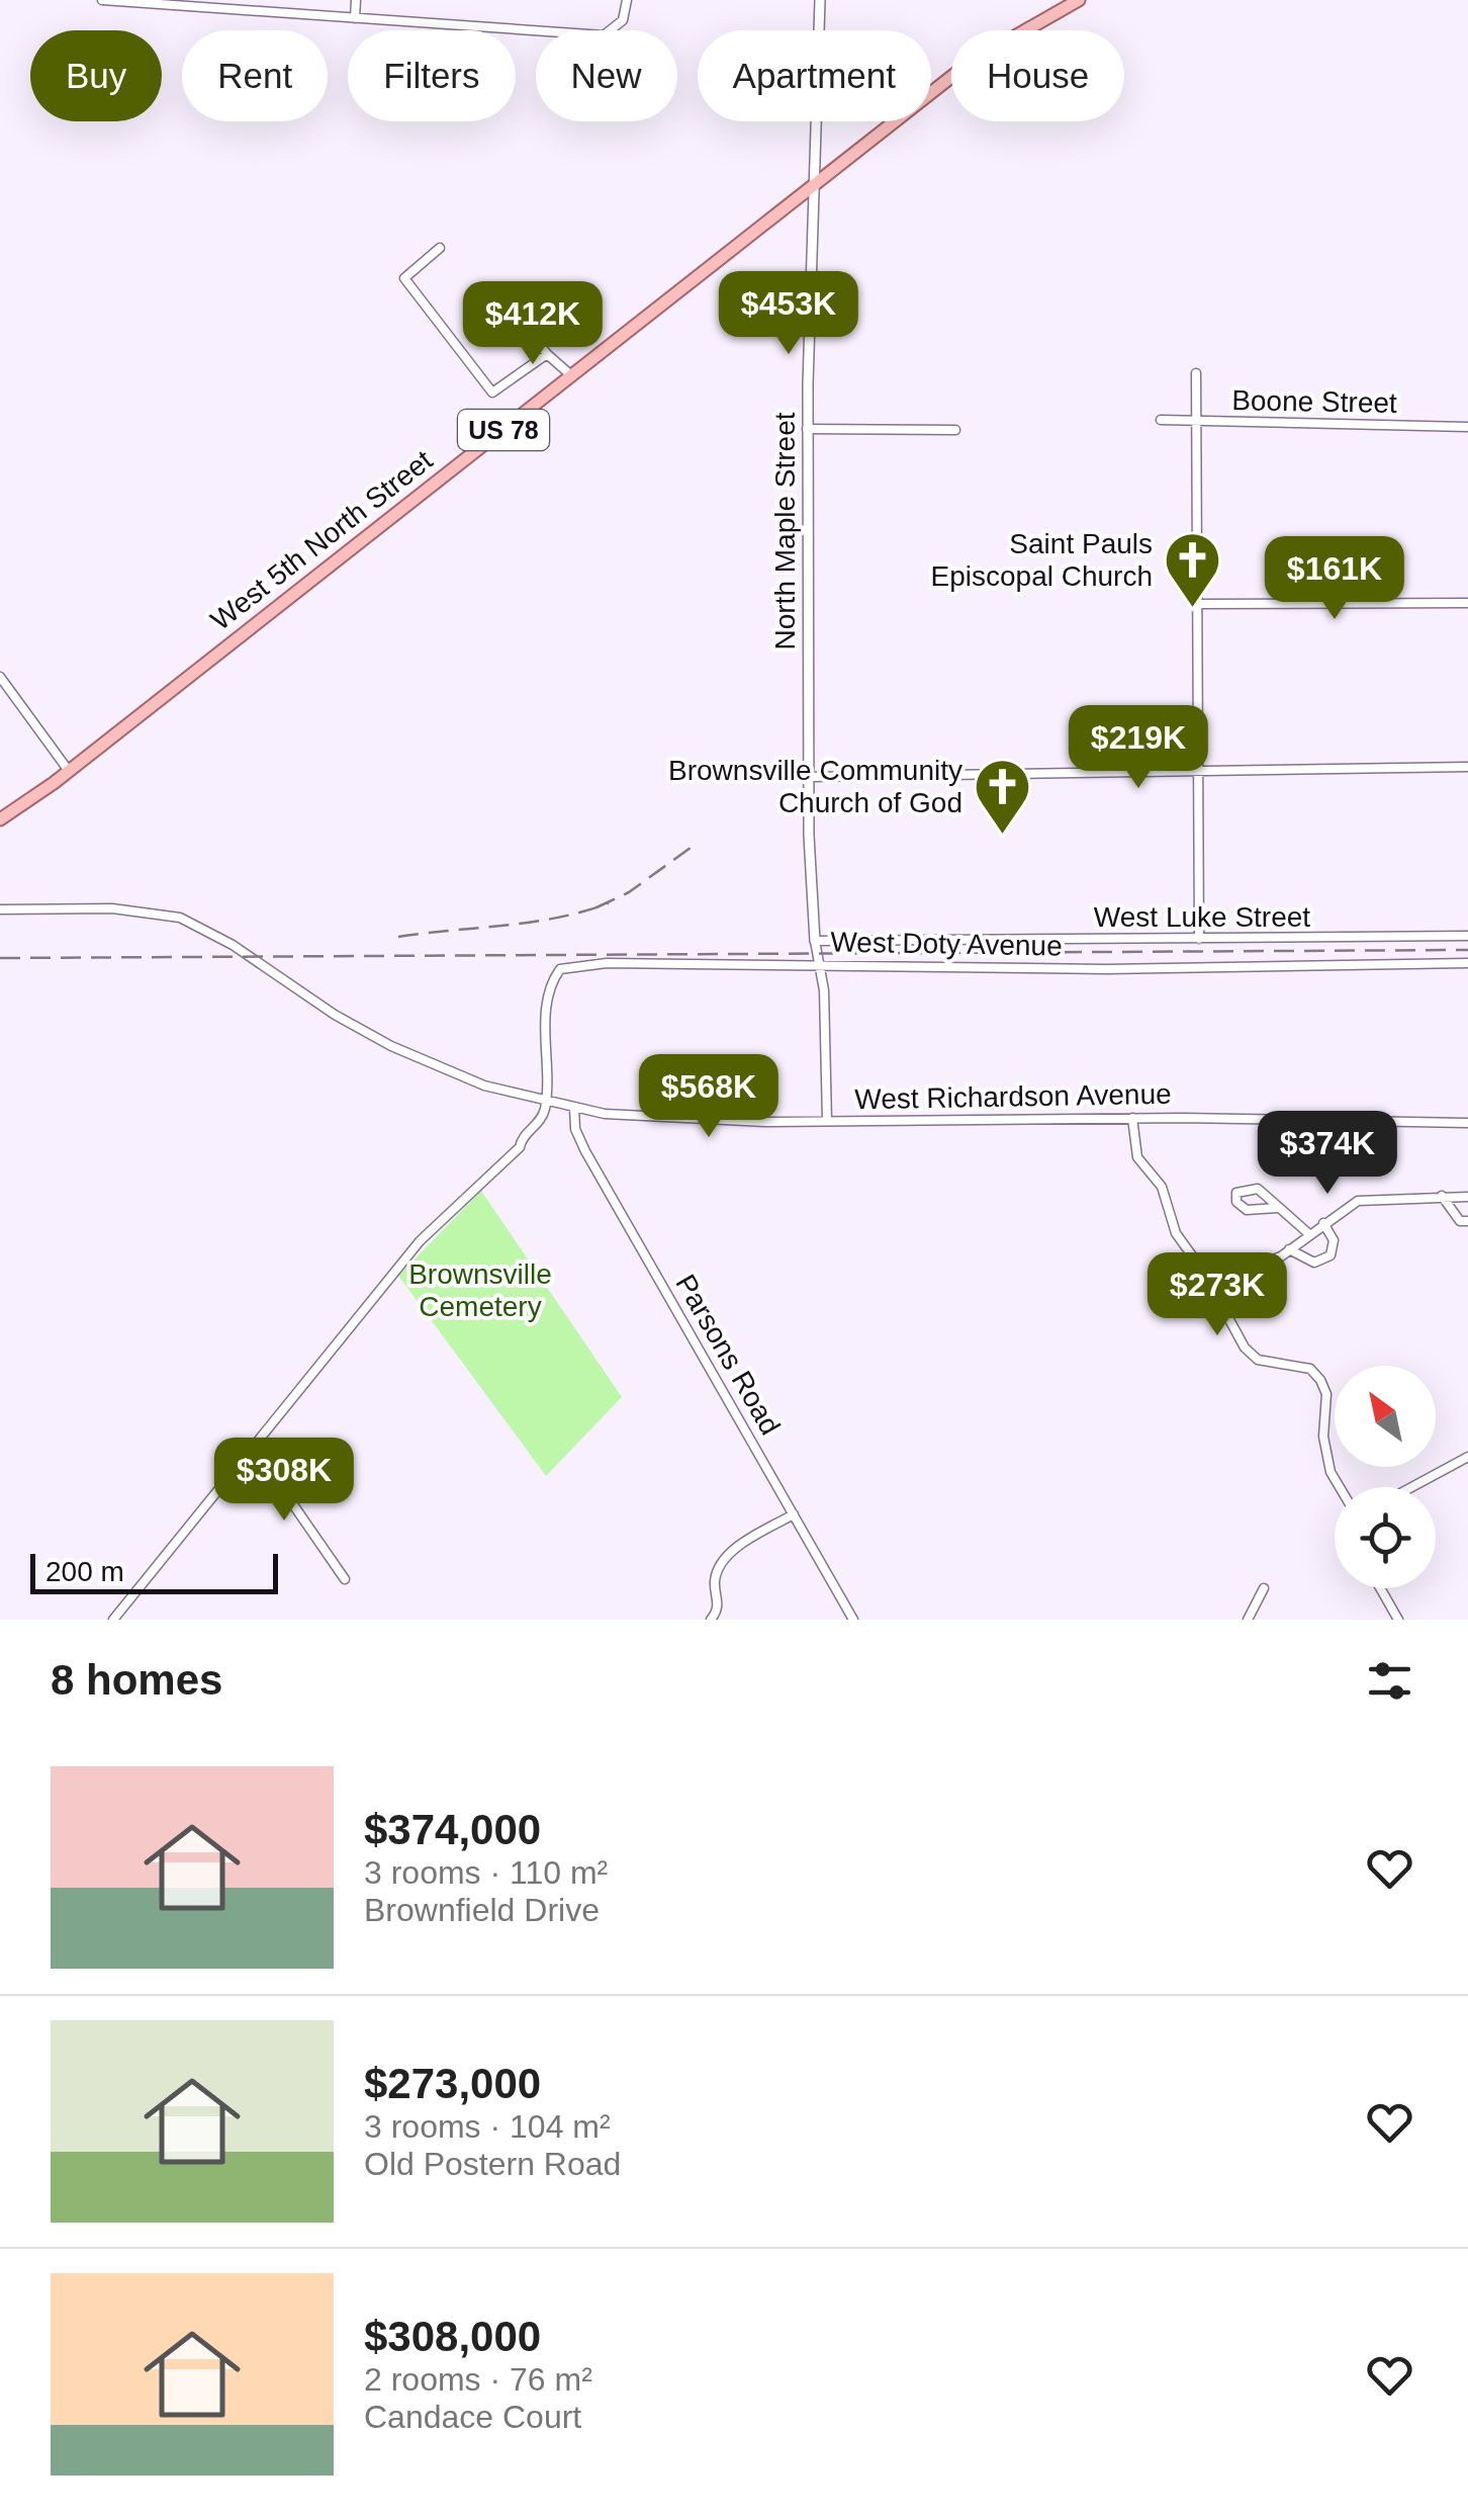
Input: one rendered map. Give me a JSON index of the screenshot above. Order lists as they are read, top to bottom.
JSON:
{
  "streets": {
    "main road": ["US 78", "West 5th North Street"],
    "street": [
      "Boone Street",
      "North Maple Street",
      "West Luke Street",
      "West Doty Avenue",
      "West Richardson Avenue",
      "Parsons Road"
    ]
  },
  "crossings": [
    ["US 78", "North Maple Street"],
    ["US 78", "West 5th North Street"],
    ["North Maple Street", "West 5th North Street"],
    ["North Maple Street", "West Luke Street"],
    ["West Doty Avenue", "West Richardson Avenue"],
    ["West Richardson Avenue", "Parsons Road"]
  ],
  "parks": ["Brownsville Cemetery"],
  "places": {
    "church": ["Saint Pauls Episcopal Church", "Brownsville Community Church of God"]
  },
  "scale_bar": "200 m",
  "north": "top left",
  "page": {
    "chip": [
      "Buy",
      "Rent",
      "Filters",
      "New",
      "Apartment",
      "House"
    ],
    "price": [
      "$453K",
      "$412K",
      "$161K",
      "$219K",
      "$568K",
      "$374K",
      "$273K",
      "$308K"
    ],
    "scale": "200 m",
    "heading": "8 homes",
    "list": [
      {
        "name": "$374,000",
        "note": "3 rooms · 110 m² · Brownfield Drive"
      },
      {
        "name": "$273,000",
        "note": "3 rooms · 104 m² · Old Postern Road"
      },
      {
        "name": "$308,000",
        "note": "2 rooms · 76 m² · Candace Court"
      }
    ]
  }
}
